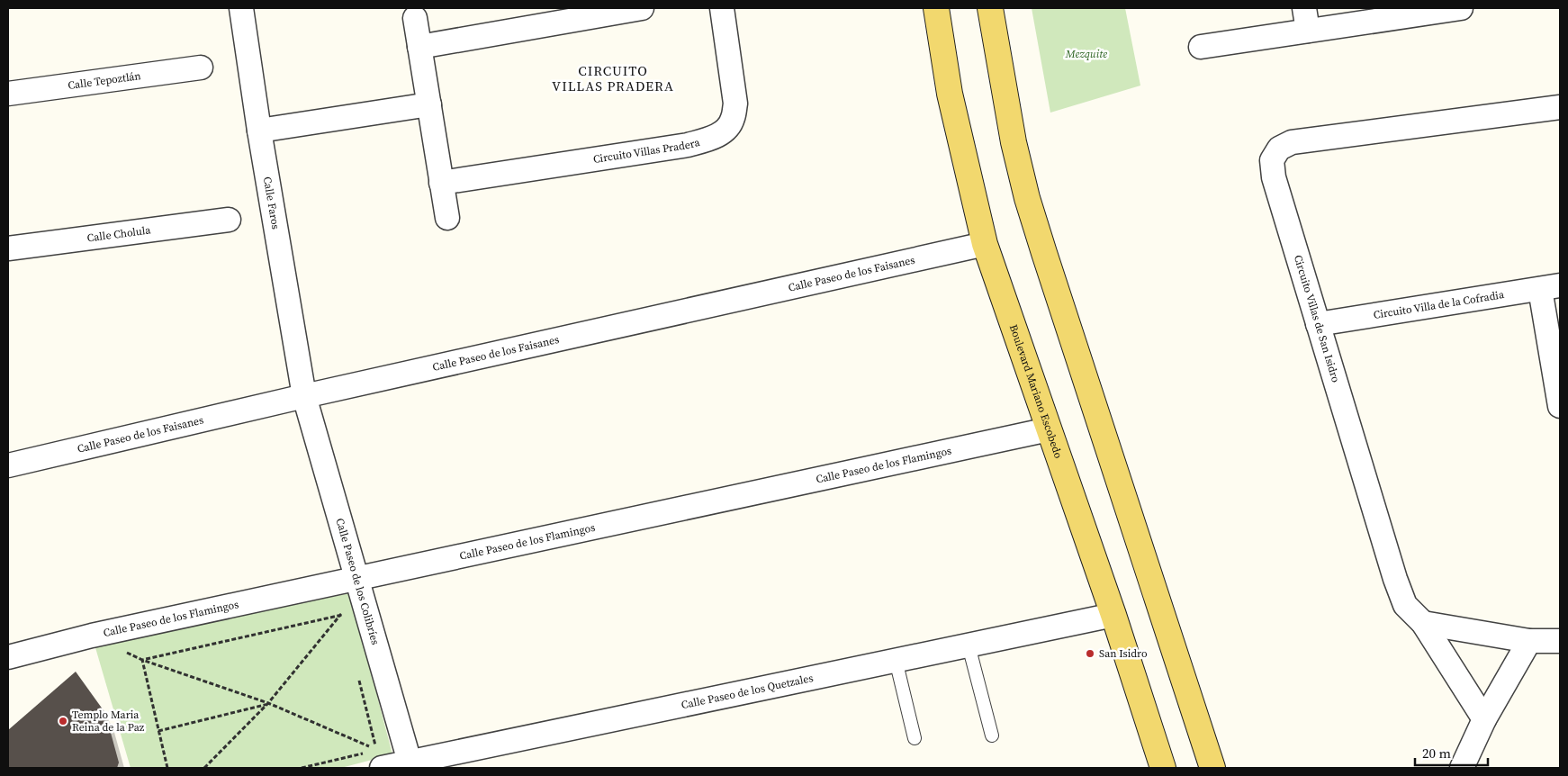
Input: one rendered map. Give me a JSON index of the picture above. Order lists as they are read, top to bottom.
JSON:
{
  "streets": {
    "main road": ["Boulevard Mariano Escobedo"],
    "street": [
      "Calle Tepoztlán",
      "Circuito Villas Pradera",
      "Calle Faros",
      "Calle Cholula",
      "Calle Paseo de los Faisanes",
      "Circuito Villa de la Cofradia",
      "Circuito Villas de San Isidro",
      "Calle Paseo de los Flamingos",
      "Calle Paseo de los Colibríes",
      "Calle Paseo de los Quetzales"
    ]
  },
  "crossings": [
    ["Calle Faros", "Calle Paseo de los Faisanes"],
    ["Calle Faros", "Calle Paseo de los Colibríes"],
    ["Calle Paseo de los Faisanes", "Boulevard Mariano Escobedo"],
    ["Calle Paseo de los Faisanes", "Calle Paseo de los Colibríes"],
    ["Circuito Villa de la Cofradia", "Circuito Villas de San Isidro"],
    ["Boulevard Mariano Escobedo", "Calle Paseo de los Flamingos"],
    ["Boulevard Mariano Escobedo", "Calle Paseo de los Quetzales"],
    ["Calle Paseo de los Flamingos", "Calle Paseo de los Colibríes"],
    ["Calle Paseo de los Colibríes", "Calle Paseo de los Quetzales"]
  ],
  "districts": ["CIRCUITO VILLAS PRADERA"],
  "parks": ["Mezquite"],
  "places": ["San Isidro", "Templo Maria Reina de la Paz"],
  "scale_bar": "20 m"
}
